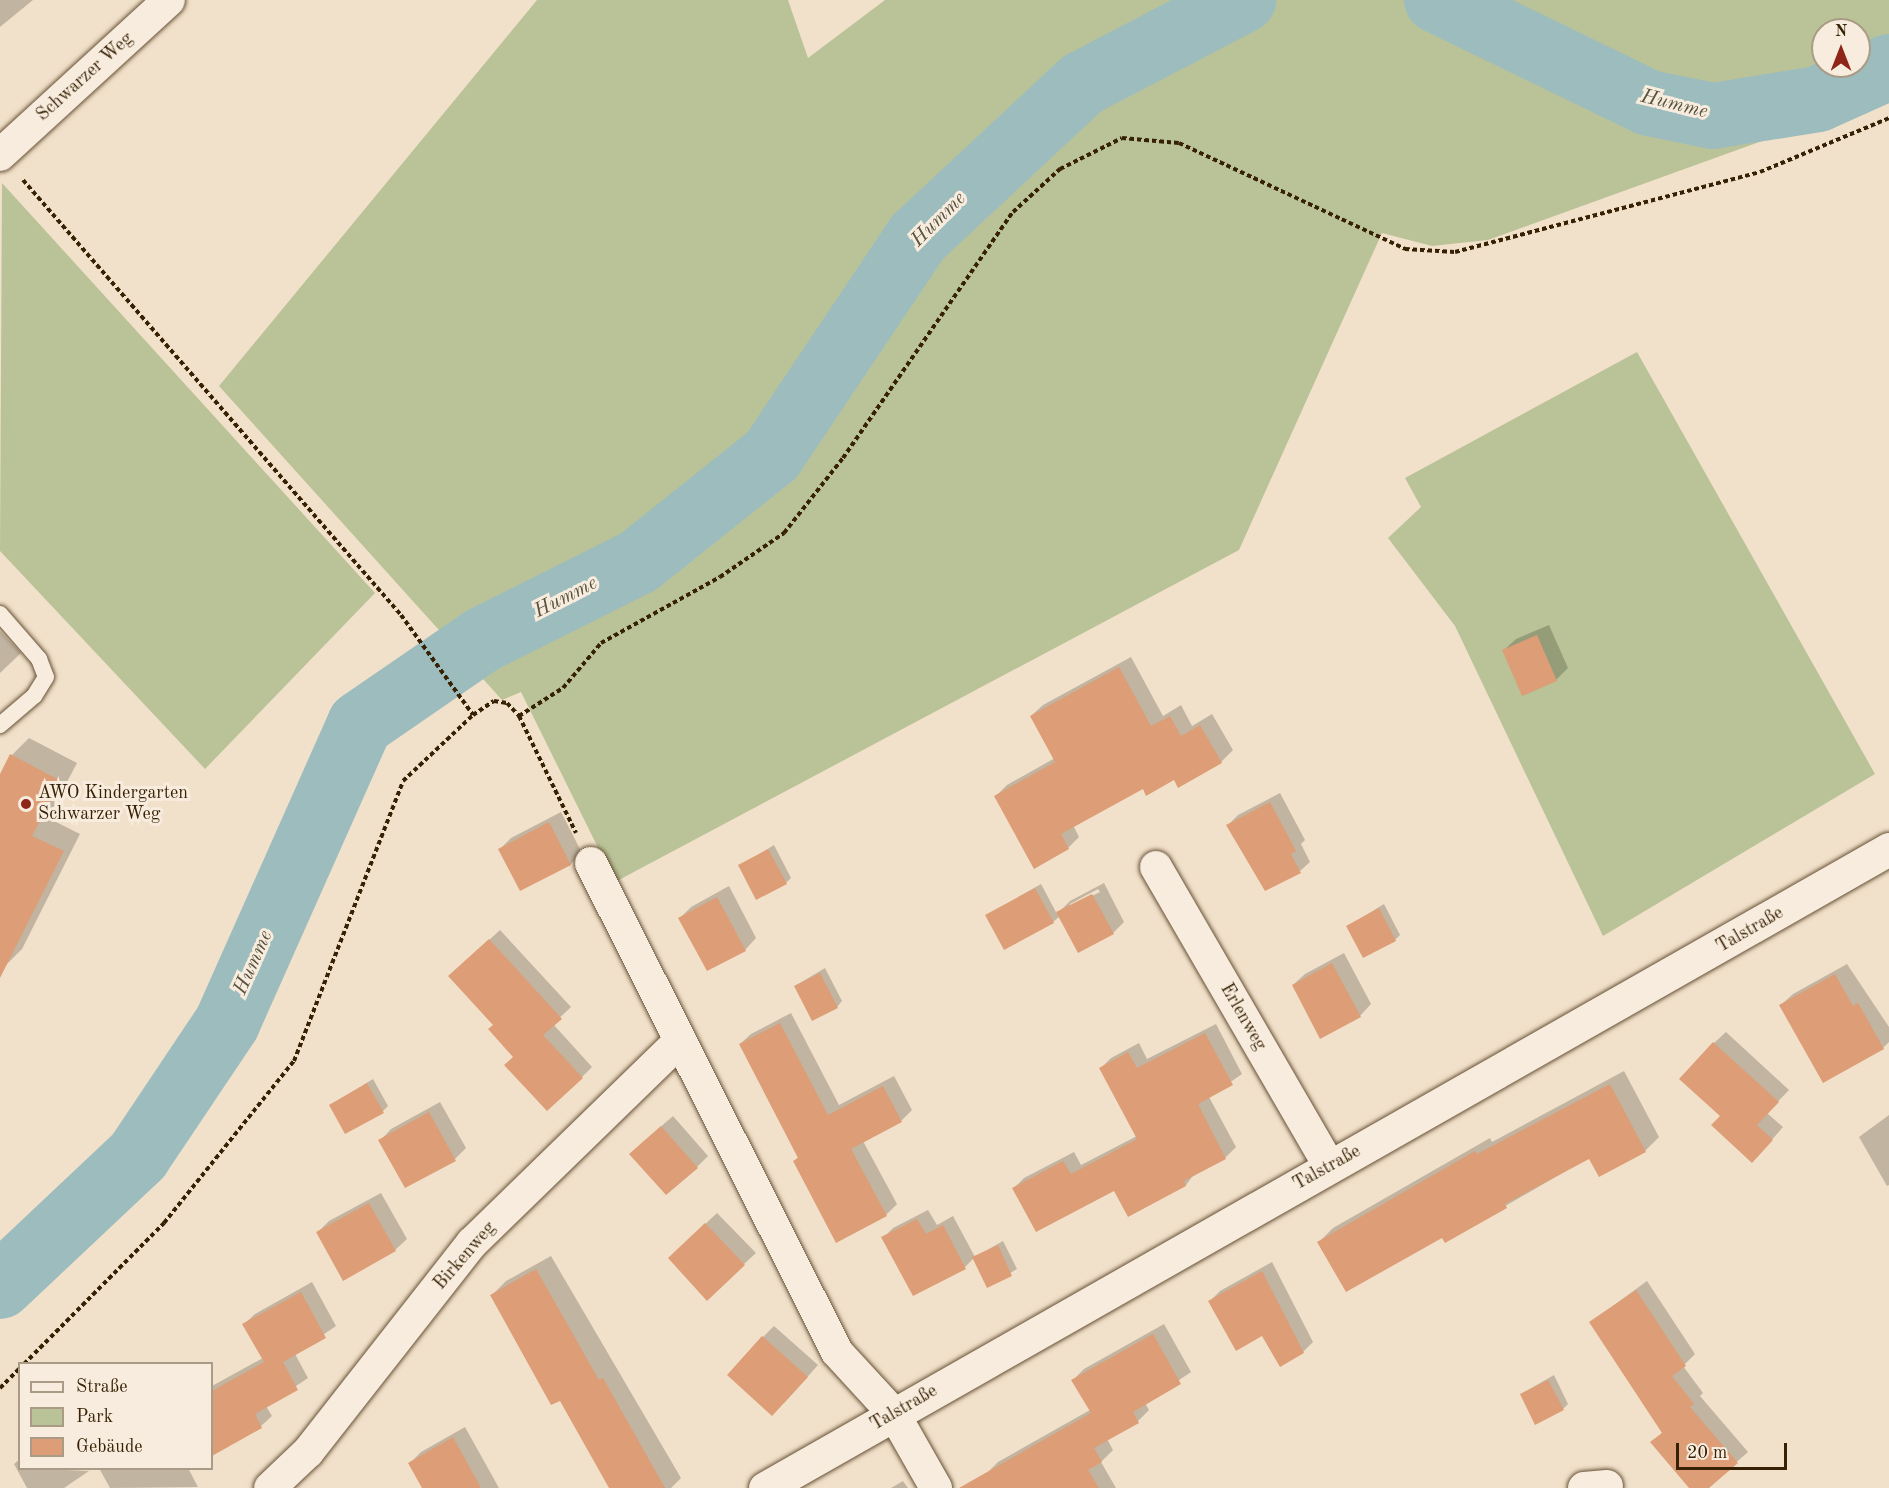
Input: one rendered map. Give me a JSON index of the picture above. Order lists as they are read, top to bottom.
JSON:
{
  "streets": {
    "street": [
      "Schwarzer Weg",
      "Talstraße",
      "Erlenweg",
      "Birkenweg"
    ]
  },
  "crossings": [
    ["Talstraße", "Erlenweg"]
  ],
  "water": ["Humme"],
  "places": ["AWO Kindergarten Schwarzer Weg"],
  "legend": ["Straße", "Park", "Gebäude"],
  "scale_bar": "20 m",
  "north": "top"
}
